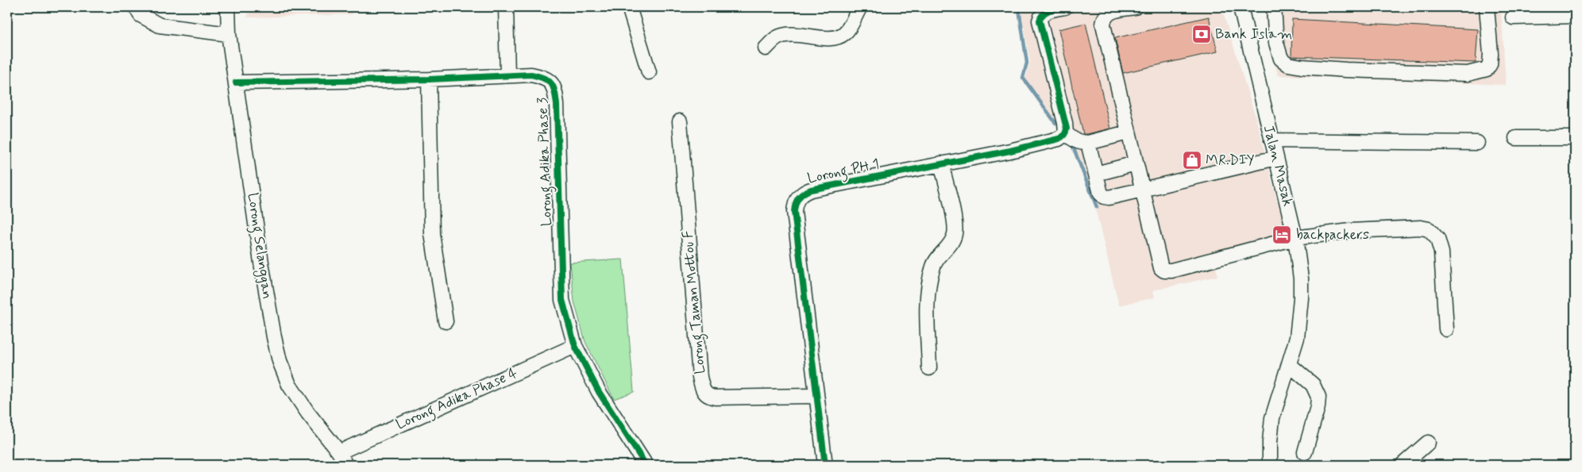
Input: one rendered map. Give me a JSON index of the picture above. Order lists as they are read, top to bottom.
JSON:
{
  "streets": {
    "street": [
      "Lorong Adika Phase 3",
      "Jalan Masak",
      "Lorong PH 1",
      "Lorong Selanggan",
      "Lorong Taman Mottou F",
      "Lorong Adika Phase 4"
    ]
  },
  "crossings": [
    ["Lorong Adika Phase 3", "Lorong Selanggan"],
    ["Lorong Adika Phase 3", "Lorong Adika Phase 4"],
    ["Lorong PH 1", "Lorong Taman Mottou F"],
    ["Lorong Selanggan", "Lorong Adika Phase 4"]
  ],
  "places": {
    "bank": ["Bank Islam"],
    "shop": ["MR.DIY"],
    "hotel": ["backpackers"]
  }
}
